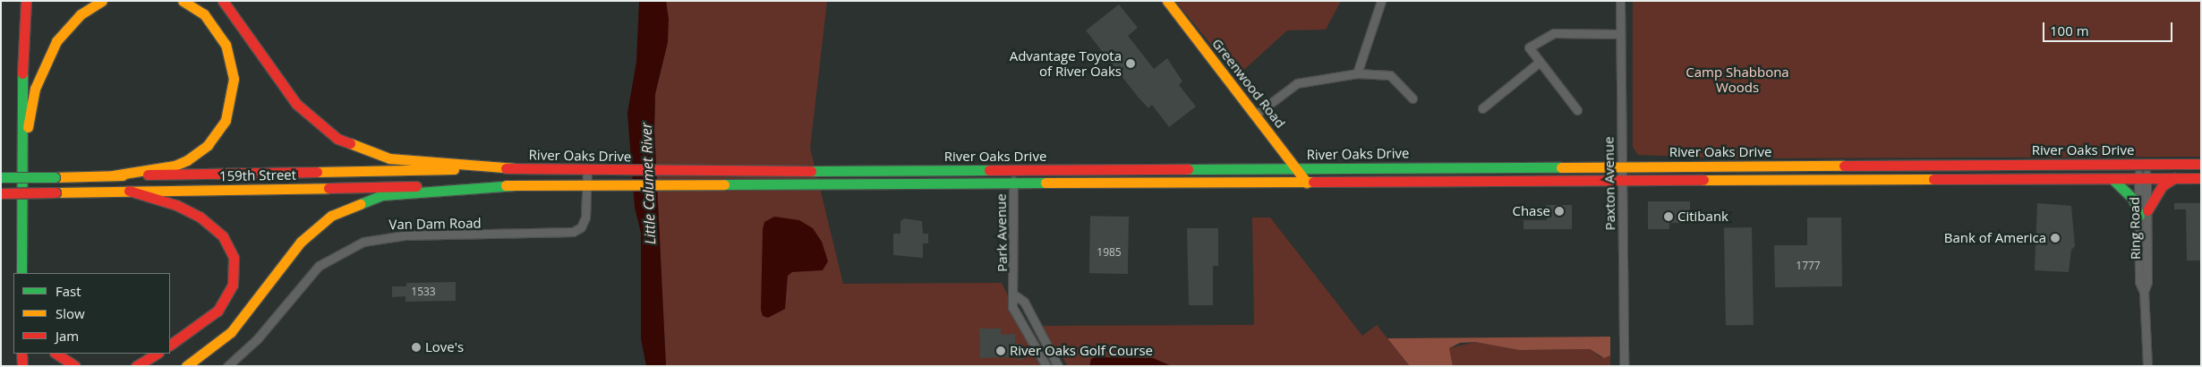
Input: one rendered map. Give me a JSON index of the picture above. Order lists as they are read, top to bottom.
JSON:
{
  "streets": {
    "main road": ["Greenwood Road", "River Oaks Drive", "159th Street"],
    "street": [
      "Paxton Avenue",
      "Van Dam Road",
      "Ring Road",
      "Park Avenue"
    ]
  },
  "crossings": [
    ["Greenwood Road", "River Oaks Drive"],
    ["River Oaks Drive", "159th Street"],
    ["River Oaks Drive", "Paxton Avenue"],
    ["River Oaks Drive", "Van Dam Road"],
    ["River Oaks Drive", "Ring Road"],
    ["River Oaks Drive", "Park Avenue"]
  ],
  "water": ["Little Calumet River"],
  "parks": ["Camp Shabbona Woods"],
  "places": [
    "Advantage Toyota of River Oaks",
    "Chase",
    "Citibank",
    "Bank of America",
    "Love's",
    "River Oaks Golf Course"
  ],
  "house_numbers": ["1985", "1777", "1533"],
  "legend": ["Fast", "Slow", "Jam"],
  "scale_bar": "100 m"
}
